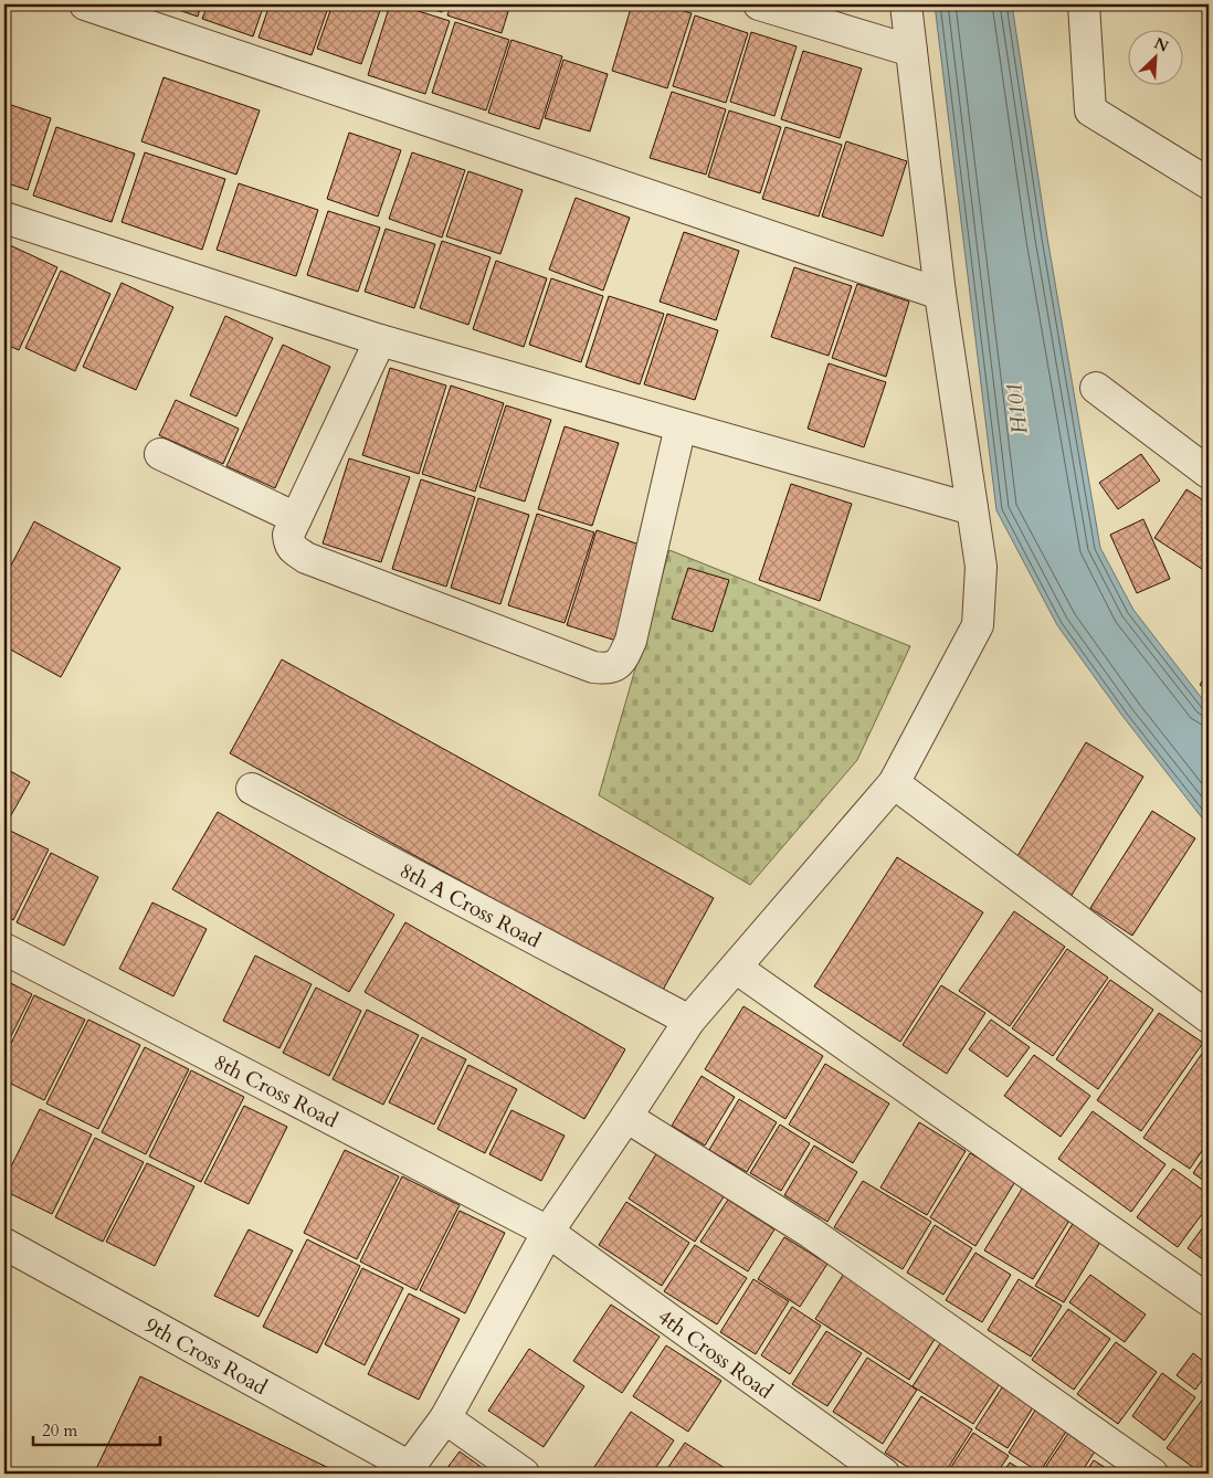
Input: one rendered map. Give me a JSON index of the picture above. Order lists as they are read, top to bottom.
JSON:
{
  "streets": {
    "street": [
      "8th A Cross Road",
      "8th Cross Road",
      "4th Cross Road",
      "9th Cross Road"
    ]
  },
  "crossings": [
    ["8th Cross Road", "4th Cross Road"]
  ],
  "water": ["H101"],
  "scale_bar": "20 m",
  "north": "top right"
}
